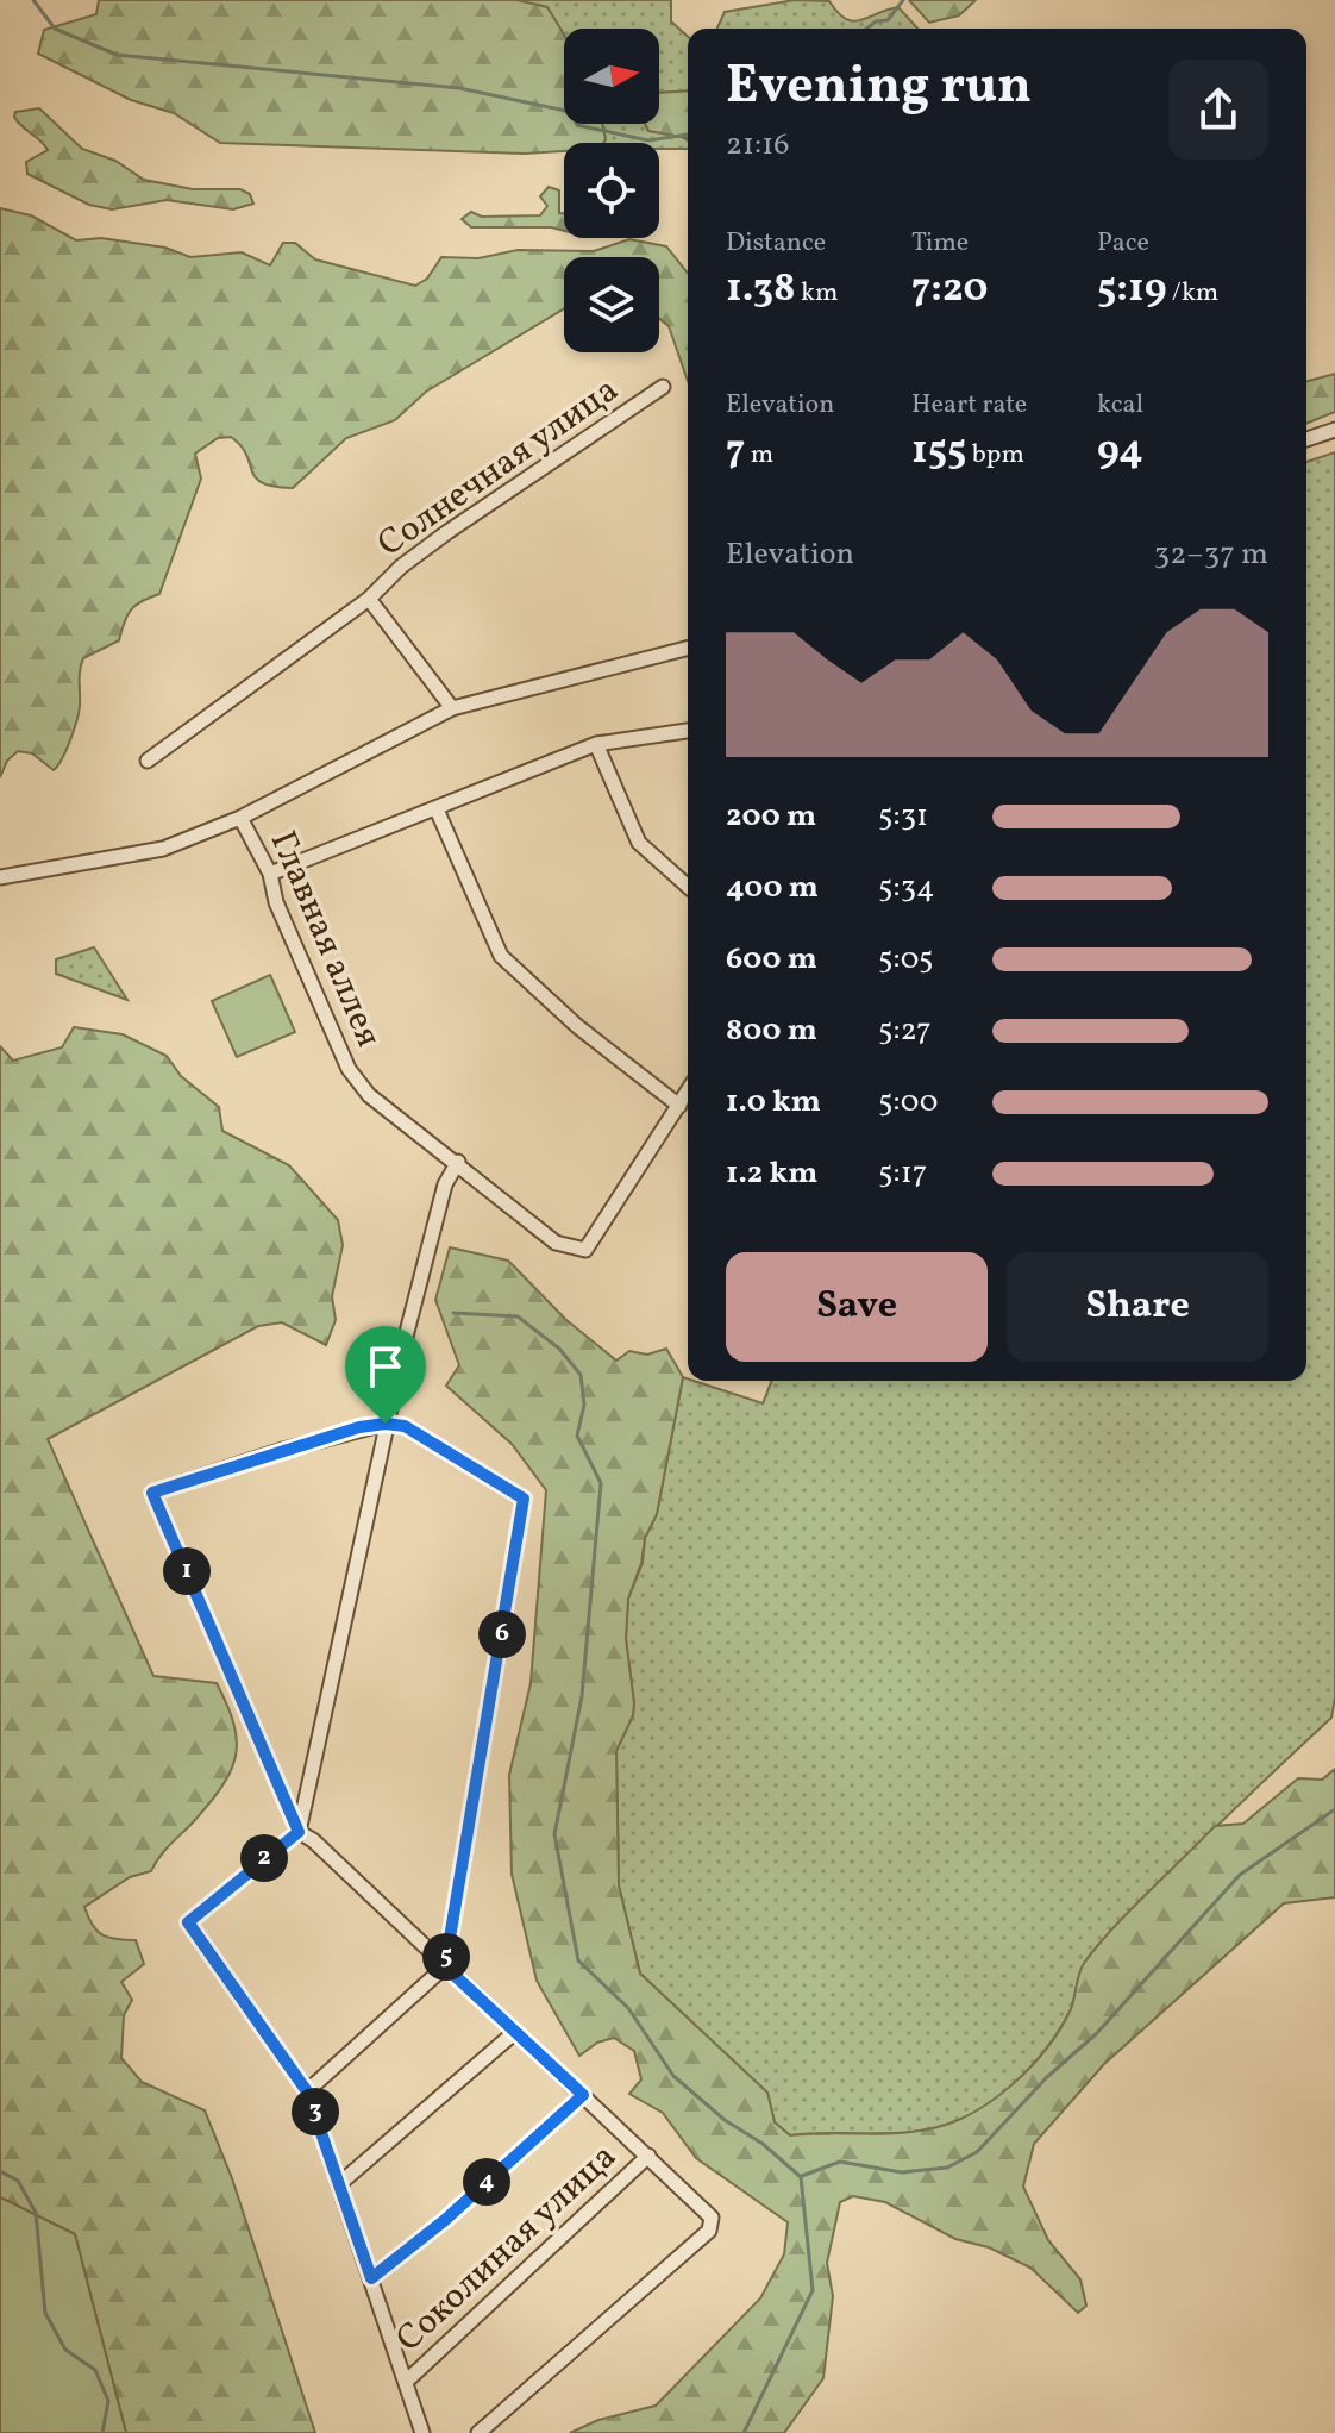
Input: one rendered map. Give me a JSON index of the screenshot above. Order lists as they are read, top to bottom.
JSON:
{
  "streets": {
    "street": ["Солнечная улица", "Главная аллея", "Соколиная улица"]
  },
  "north": "right",
  "page": {
    "heading": ["Evening run", "21:16"],
    "stats": [
      ["Distance", "1.38 km"],
      ["Time", "7:20"],
      ["Pace", "5:19 /km"],
      ["Elevation", "7 m"],
      ["Heart rate", "155 bpm"],
      ["kcal", "94"]
    ],
    "chart": ["Elevation", "32–37 m"],
    "list": [
      {
        "name": "200 m",
        "note": "5:31"
      },
      {
        "name": "400 m",
        "note": "5:34"
      },
      {
        "name": "600 m",
        "note": "5:05"
      },
      {
        "name": "800 m",
        "note": "5:27"
      },
      {
        "name": "1.0 km",
        "note": "5:00"
      },
      {
        "name": "1.2 km",
        "note": "5:17"
      }
    ],
    "buttons": ["Save", "Share"],
    "pins": [
      "1",
      "6",
      "2",
      "5",
      "3",
      "4"
    ]
  }
}
